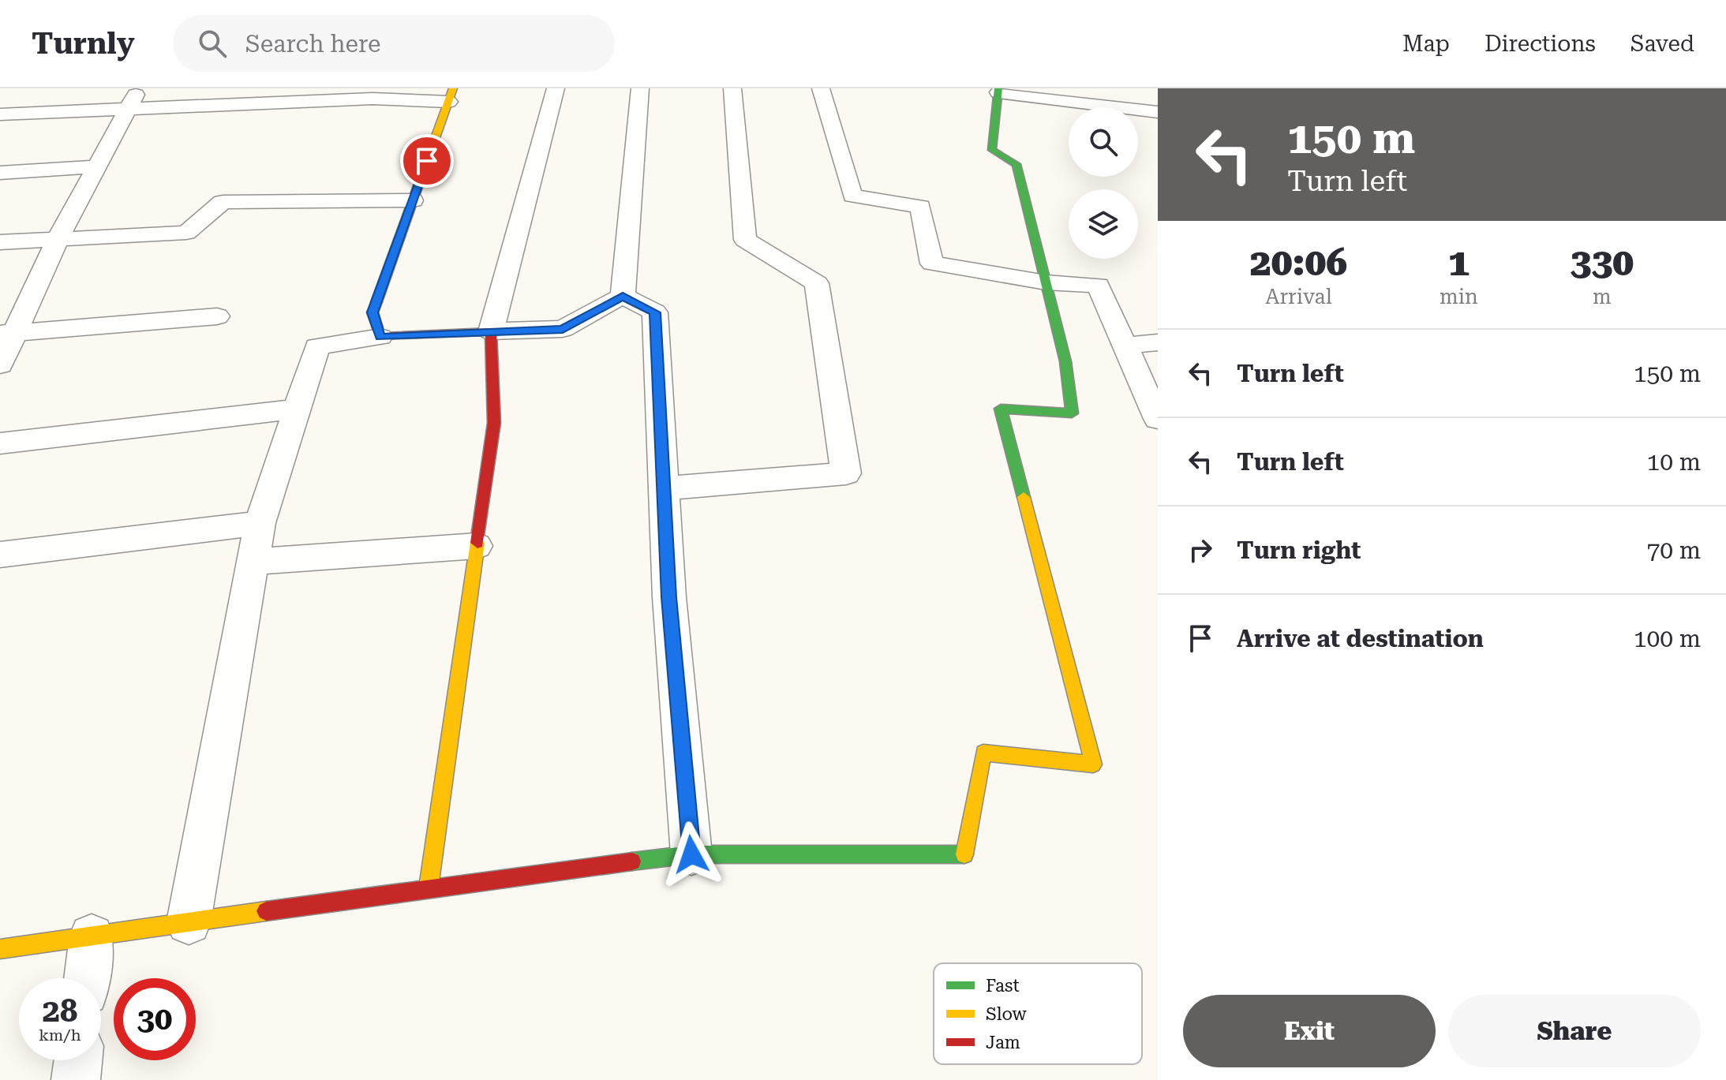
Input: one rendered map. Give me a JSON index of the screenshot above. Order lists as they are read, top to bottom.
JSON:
{
  "legend": ["Fast", "Slow", "Jam"],
  "page": {
    "header": "Turnly",
    "search": "Search here",
    "nav": ["Map", "Directions", "Saved"],
    "turn": ["150 m", "Turn left"],
    "eta": [
      "20:06",
      "Arrival",
      "1",
      "min",
      "330",
      "m"
    ],
    "list": [
      {
        "name": "Turn left",
        "value": "150 m"
      },
      {
        "name": "Turn left",
        "value": "10 m"
      },
      {
        "name": "Turn right",
        "value": "70 m"
      },
      {
        "name": "Arrive at destination",
        "value": "100 m"
      }
    ],
    "speed": "28 km/h",
    "limit": "30",
    "buttons": ["Exit", "Share"]
  }
}
